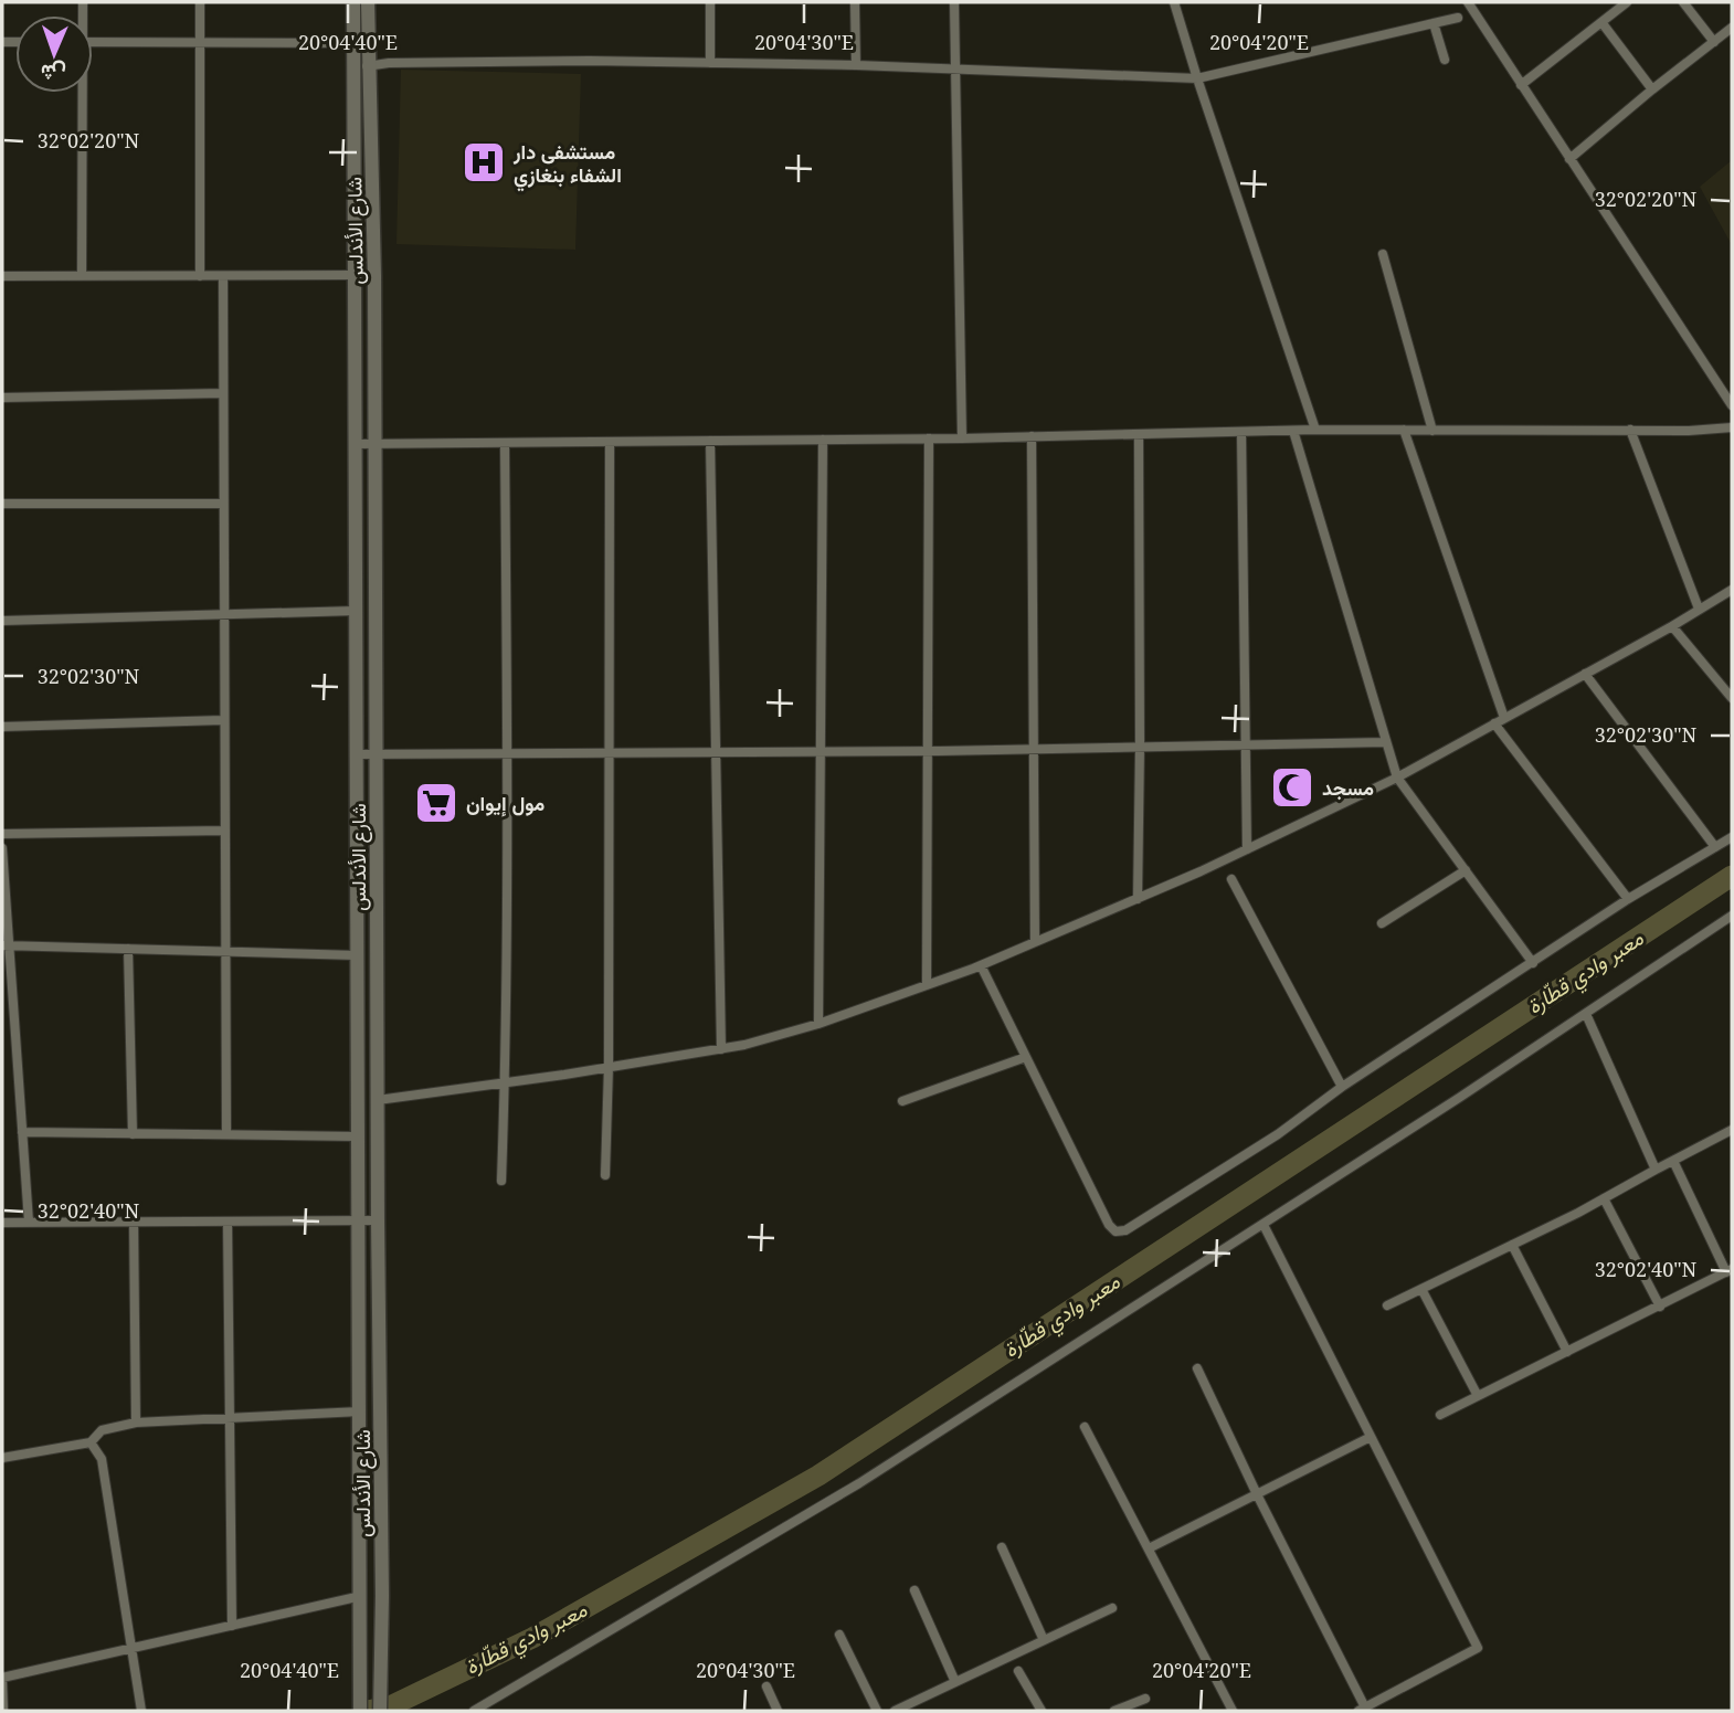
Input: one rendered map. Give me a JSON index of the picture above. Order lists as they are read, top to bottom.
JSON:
{
  "streets": {
    "main road": ["شارع الأندلس"]
  },
  "water": ["معبر وادي قطّارة"],
  "places": {
    "hospital": ["مستشفى دار الشفاء بنغازي"],
    "mosque": ["مسجد"],
    "supermarket": ["مول إيوان"]
  },
  "north": "bottom",
  "coordinates": [
    "20°04'40\"E",
    "20°04'30\"E",
    "20°04'20\"E",
    "32°02'20\"N",
    "32°02'30\"N",
    "32°02'40\"N"
  ]
}
